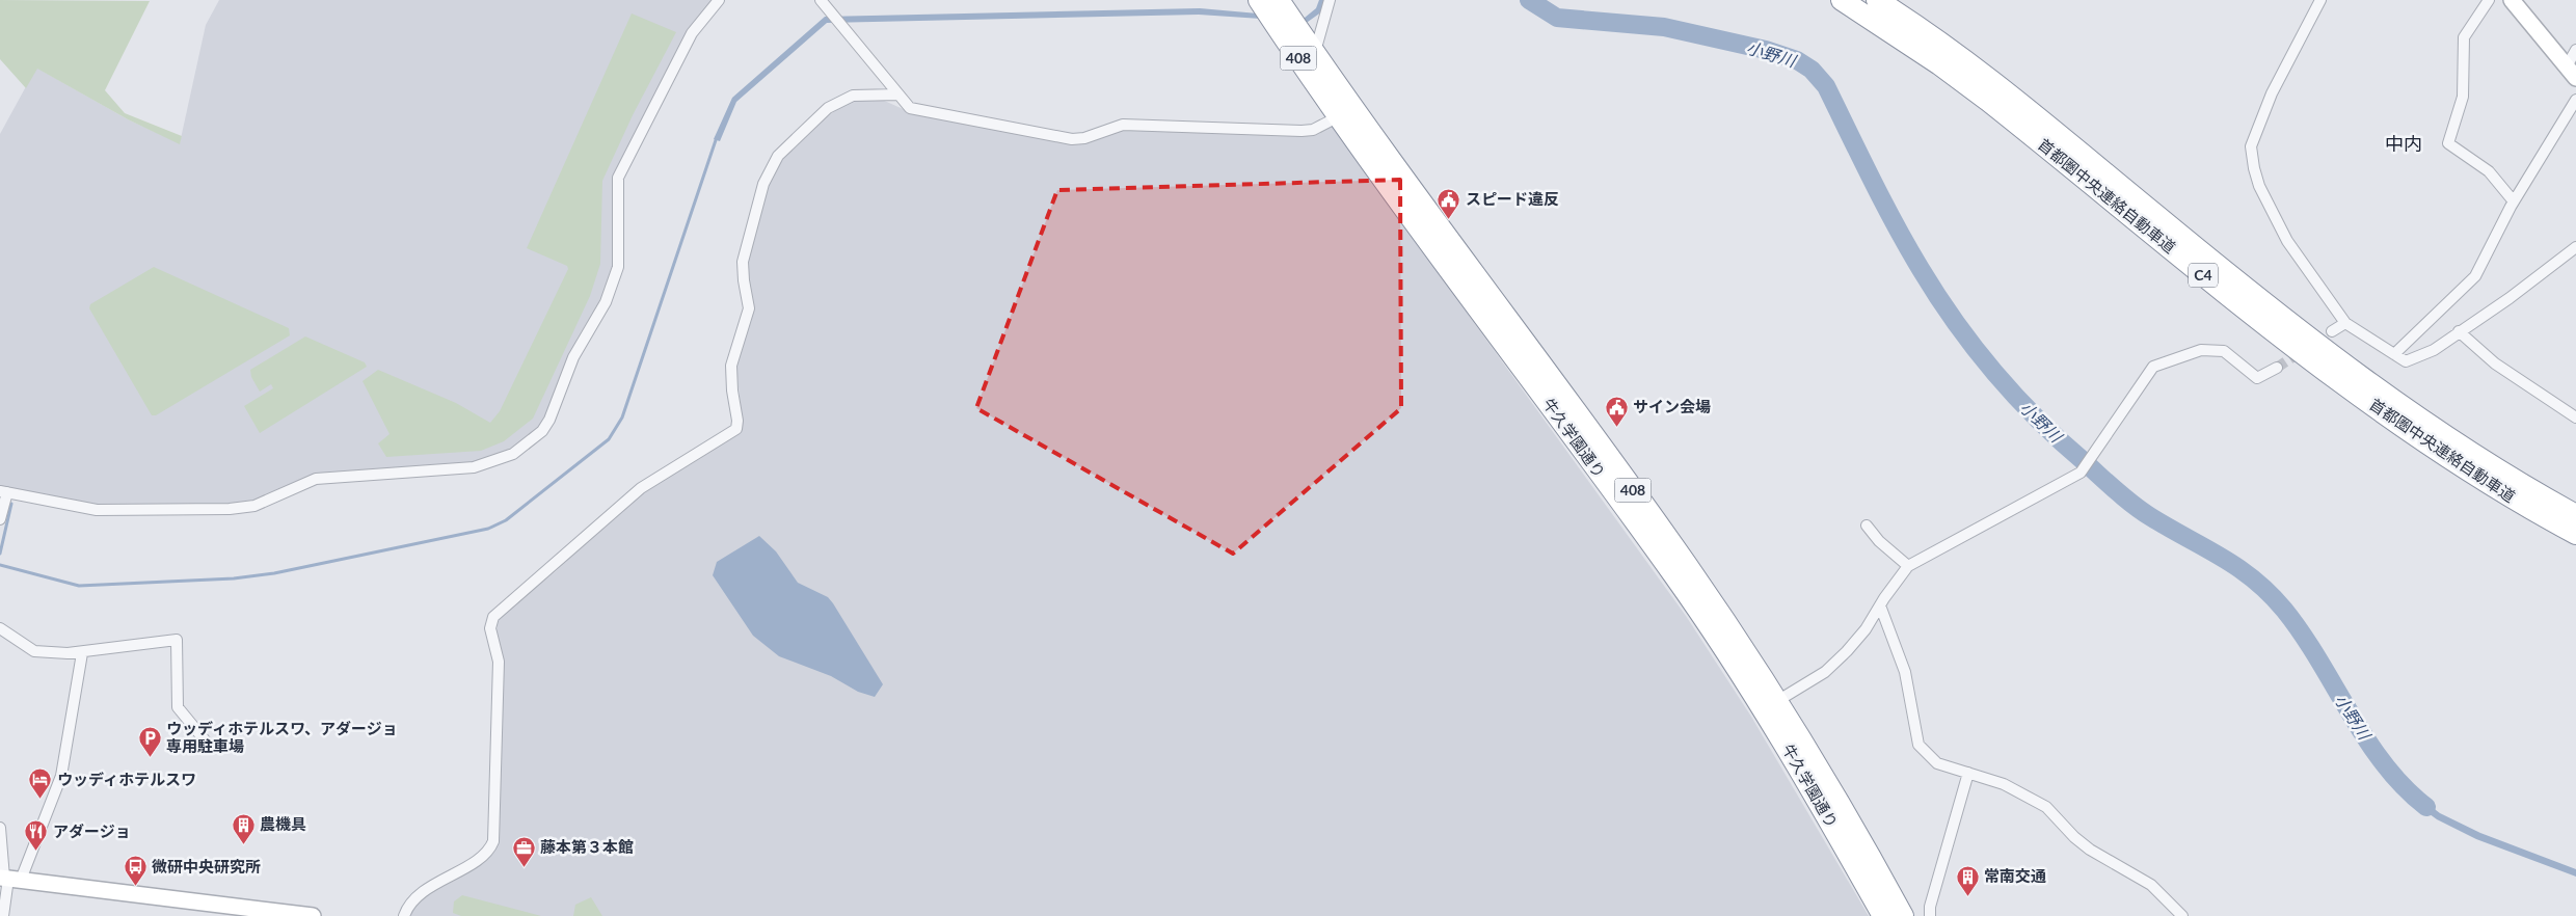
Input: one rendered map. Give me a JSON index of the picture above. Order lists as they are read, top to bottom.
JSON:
{
  "streets": {
    "highway": [
      "408",
      "首都圏中央連絡自動車道",
      "C4",
      "牛久学園通り"
    ]
  },
  "districts": ["中内"],
  "water": ["小野川"],
  "places": {
    "public building": ["スピード違反", "サイン会場"],
    "parking": ["ウッディホテルスワ、アダージョ 専用駐車場"],
    "hotel": ["ウッディホテルスワ"],
    "building": ["農機具", "常南交通"],
    "restaurant": ["アダージョ"],
    "office": ["藤本第３本館"],
    "bus stop": ["微研中央研究所"]
  }
}
